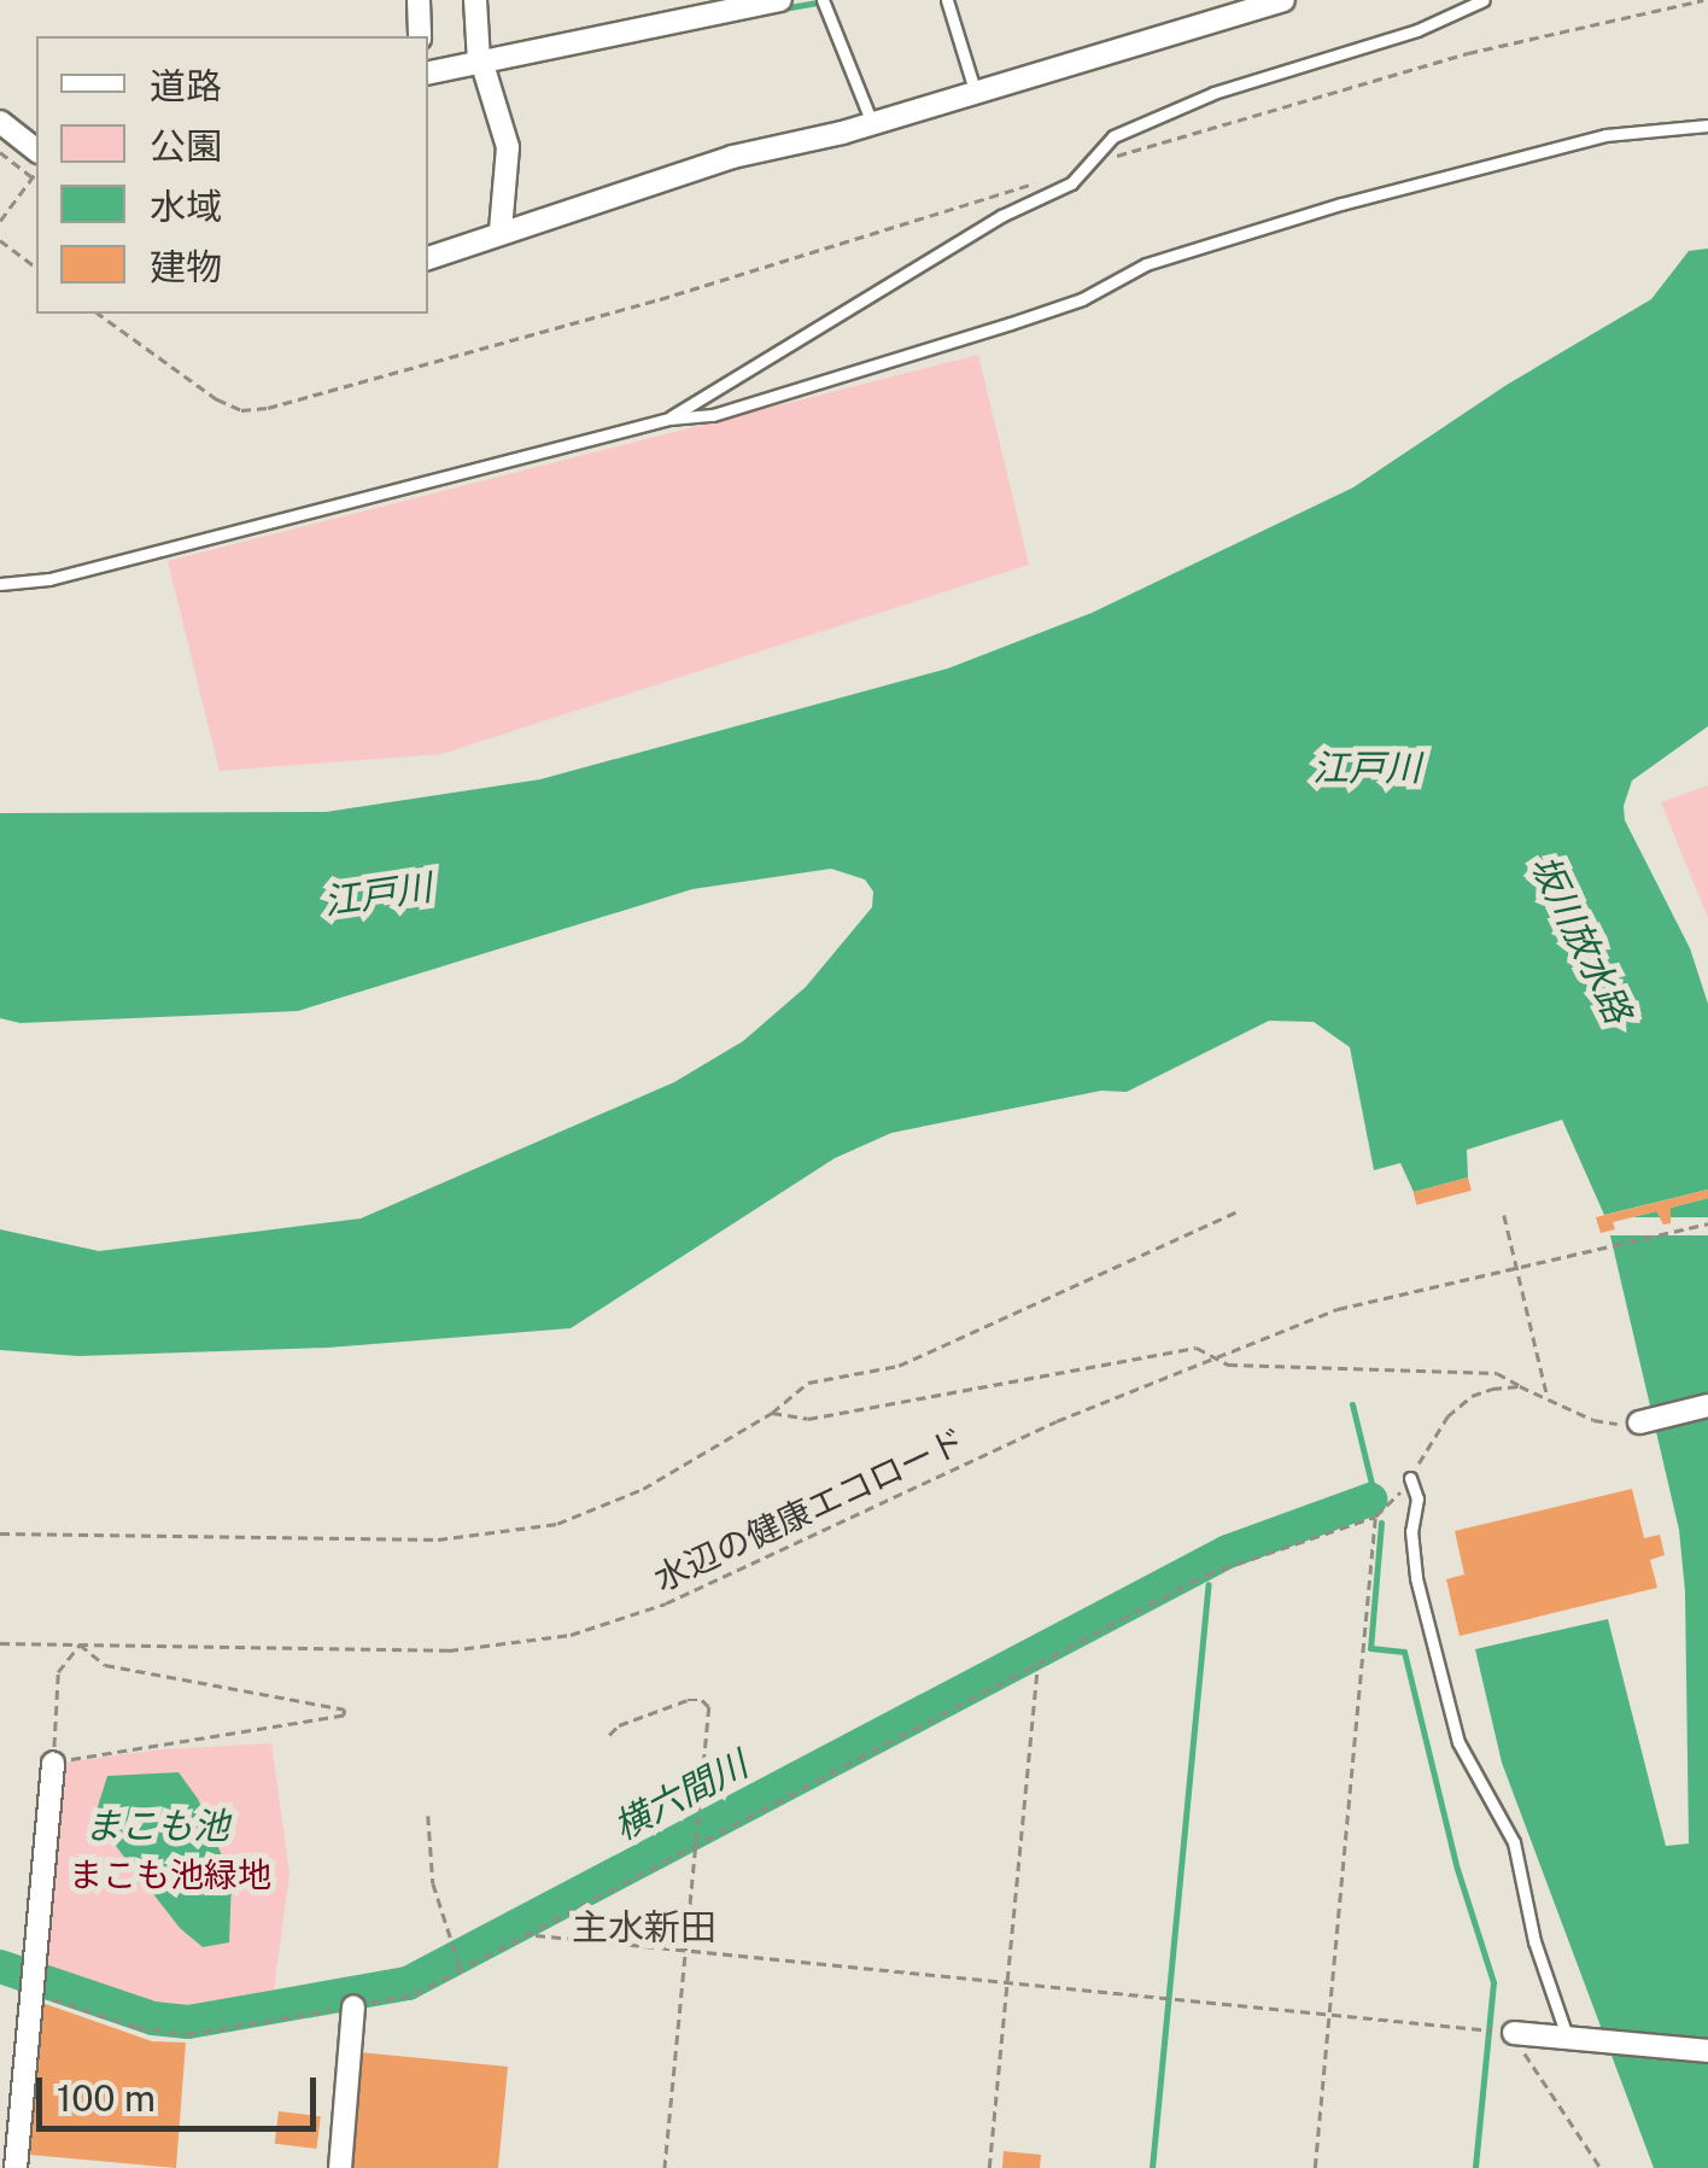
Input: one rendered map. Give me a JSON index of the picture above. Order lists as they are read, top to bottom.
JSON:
{
  "streets": {
    "path": ["水辺の健康エコロード"]
  },
  "districts": ["主水新田"],
  "water": [
    "江戸川",
    "坂川放水路",
    "横六間川",
    "まこも池"
  ],
  "parks": ["まこも池緑地"],
  "legend": [
    "道路",
    "公園",
    "水域",
    "建物"
  ],
  "scale_bar": "100 m"
}
